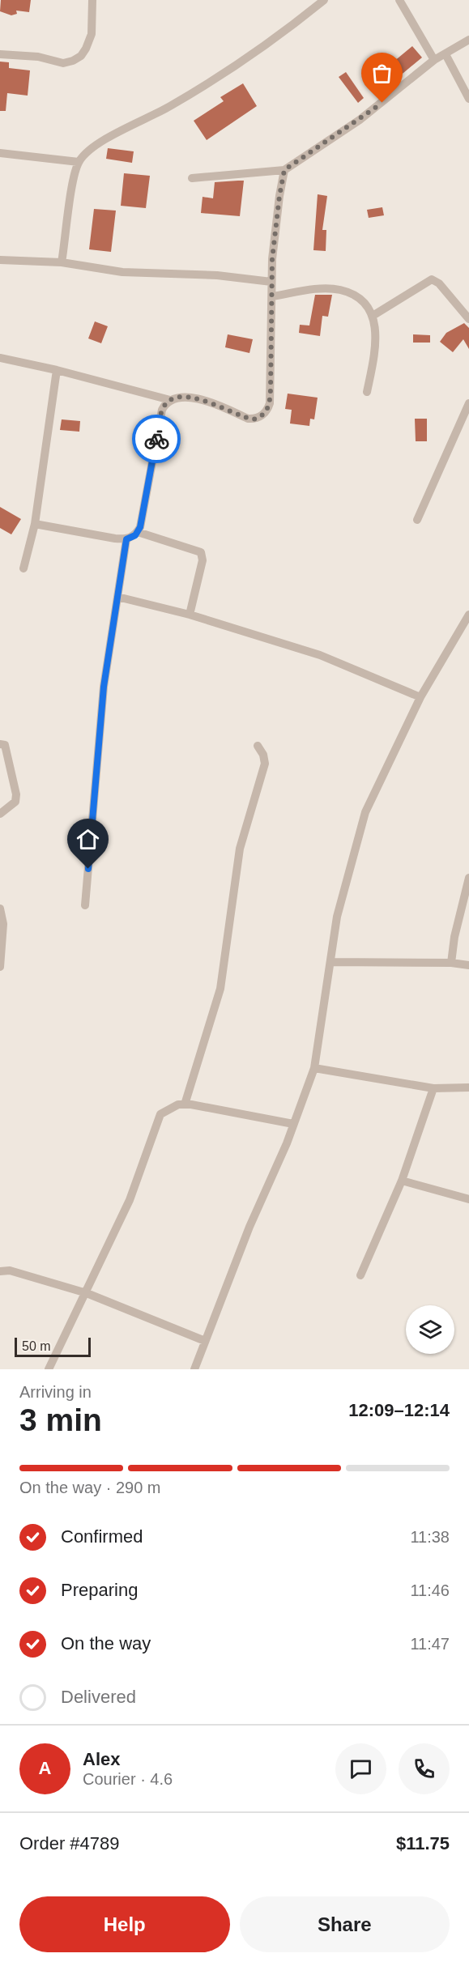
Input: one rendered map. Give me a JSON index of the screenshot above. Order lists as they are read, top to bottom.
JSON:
{
  "scale_bar": "50 m",
  "page": {
    "scale": "50 m",
    "heading": ["3 min", "Arriving in", "12:09–12:14"],
    "panel": [
      "Alex",
      "Courier · 4.6",
      "Order #4789",
      "$11.75"
    ],
    "bar": "On the way · 290 m",
    "list": [
      ["Confirmed", "11:38"],
      ["Preparing", "11:46"],
      ["On the way", "11:47"],
      "Delivered"
    ],
    "round": "A",
    "buttons": ["Help", "Share"]
  }
}
